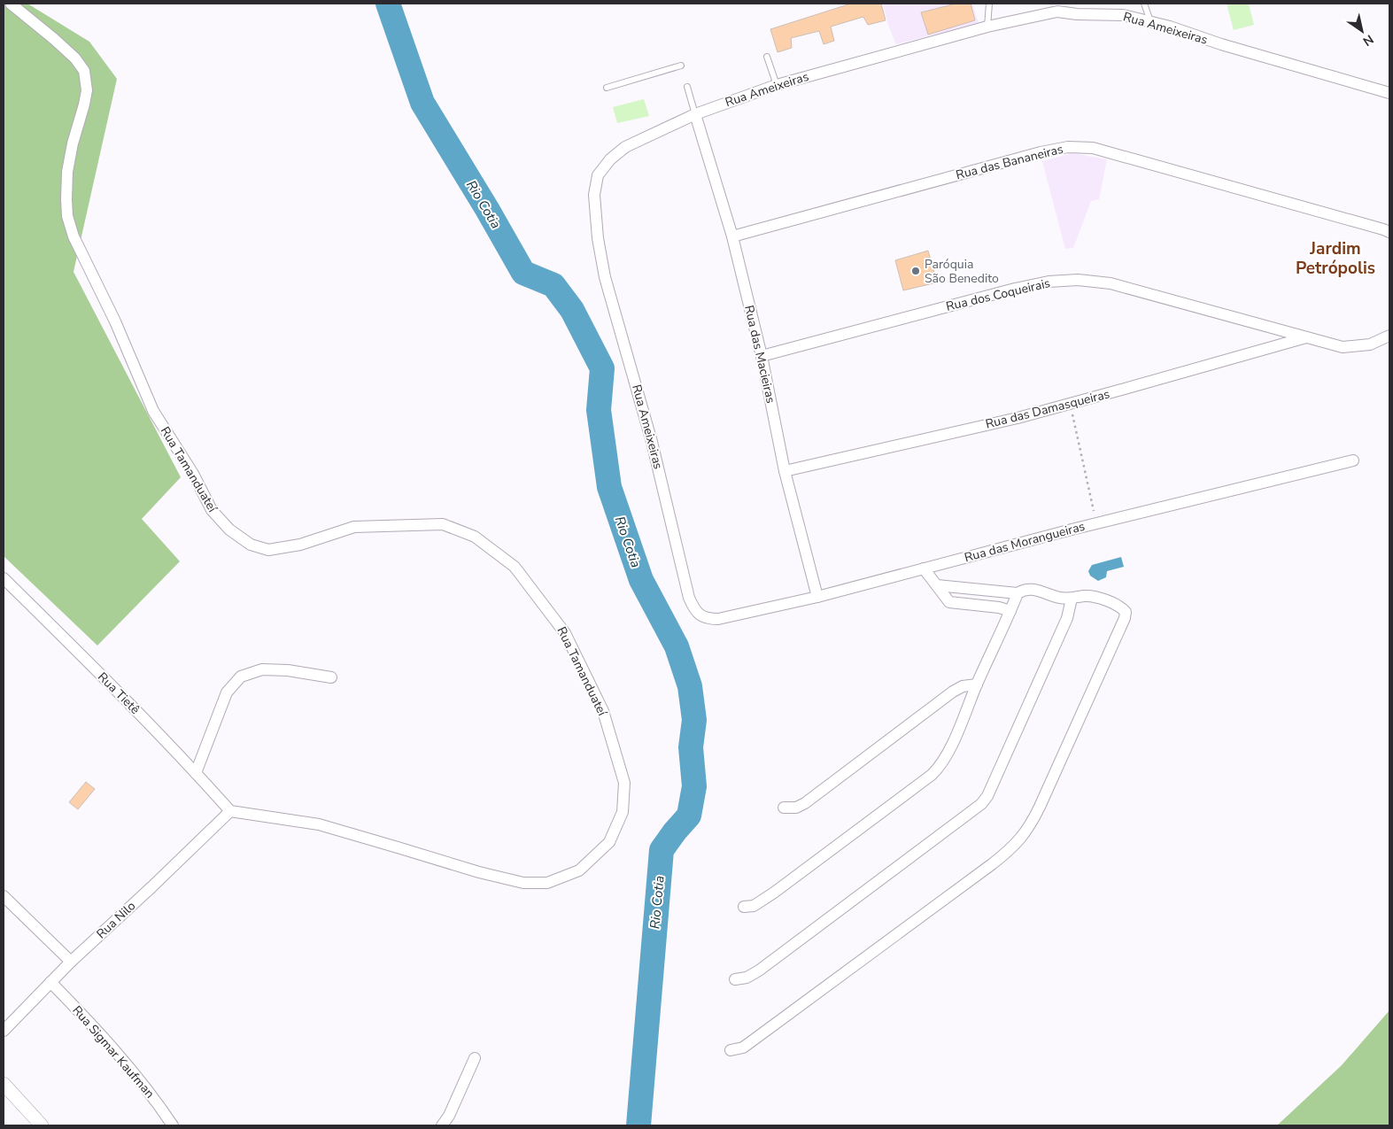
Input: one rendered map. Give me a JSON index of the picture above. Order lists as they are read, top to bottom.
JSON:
{
  "streets": {
    "street": [
      "Rua Ameixeiras",
      "Rua das Bananeiras",
      "Rua dos Coqueirais",
      "Rua das Macieiras",
      "Rua das Damasqueiras",
      "Rua Tamanduateí",
      "Rua das Morangueiras",
      "Rua Tietê",
      "Rua Nilo",
      "Rua Sigmar Kaufman"
    ]
  },
  "crossings": [
    ["Rua Ameixeiras", "Rua das Macieiras"],
    ["Rua Ameixeiras", "Rua das Morangueiras"],
    ["Rua das Bananeiras", "Rua das Macieiras"],
    ["Rua dos Coqueirais", "Rua das Macieiras"],
    ["Rua dos Coqueirais", "Rua das Damasqueiras"],
    ["Rua das Macieiras", "Rua das Damasqueiras"],
    ["Rua das Macieiras", "Rua das Morangueiras"],
    ["Rua Tamanduateí", "Rua Tietê"],
    ["Rua Tamanduateí", "Rua Nilo"],
    ["Rua Tietê", "Rua Nilo"],
    ["Rua Nilo", "Rua Sigmar Kaufman"]
  ],
  "districts": ["Jardim Petrópolis"],
  "water": ["Rio Cotia"],
  "places": ["Paróquia São Benedito"],
  "north": "bottom right"
}
